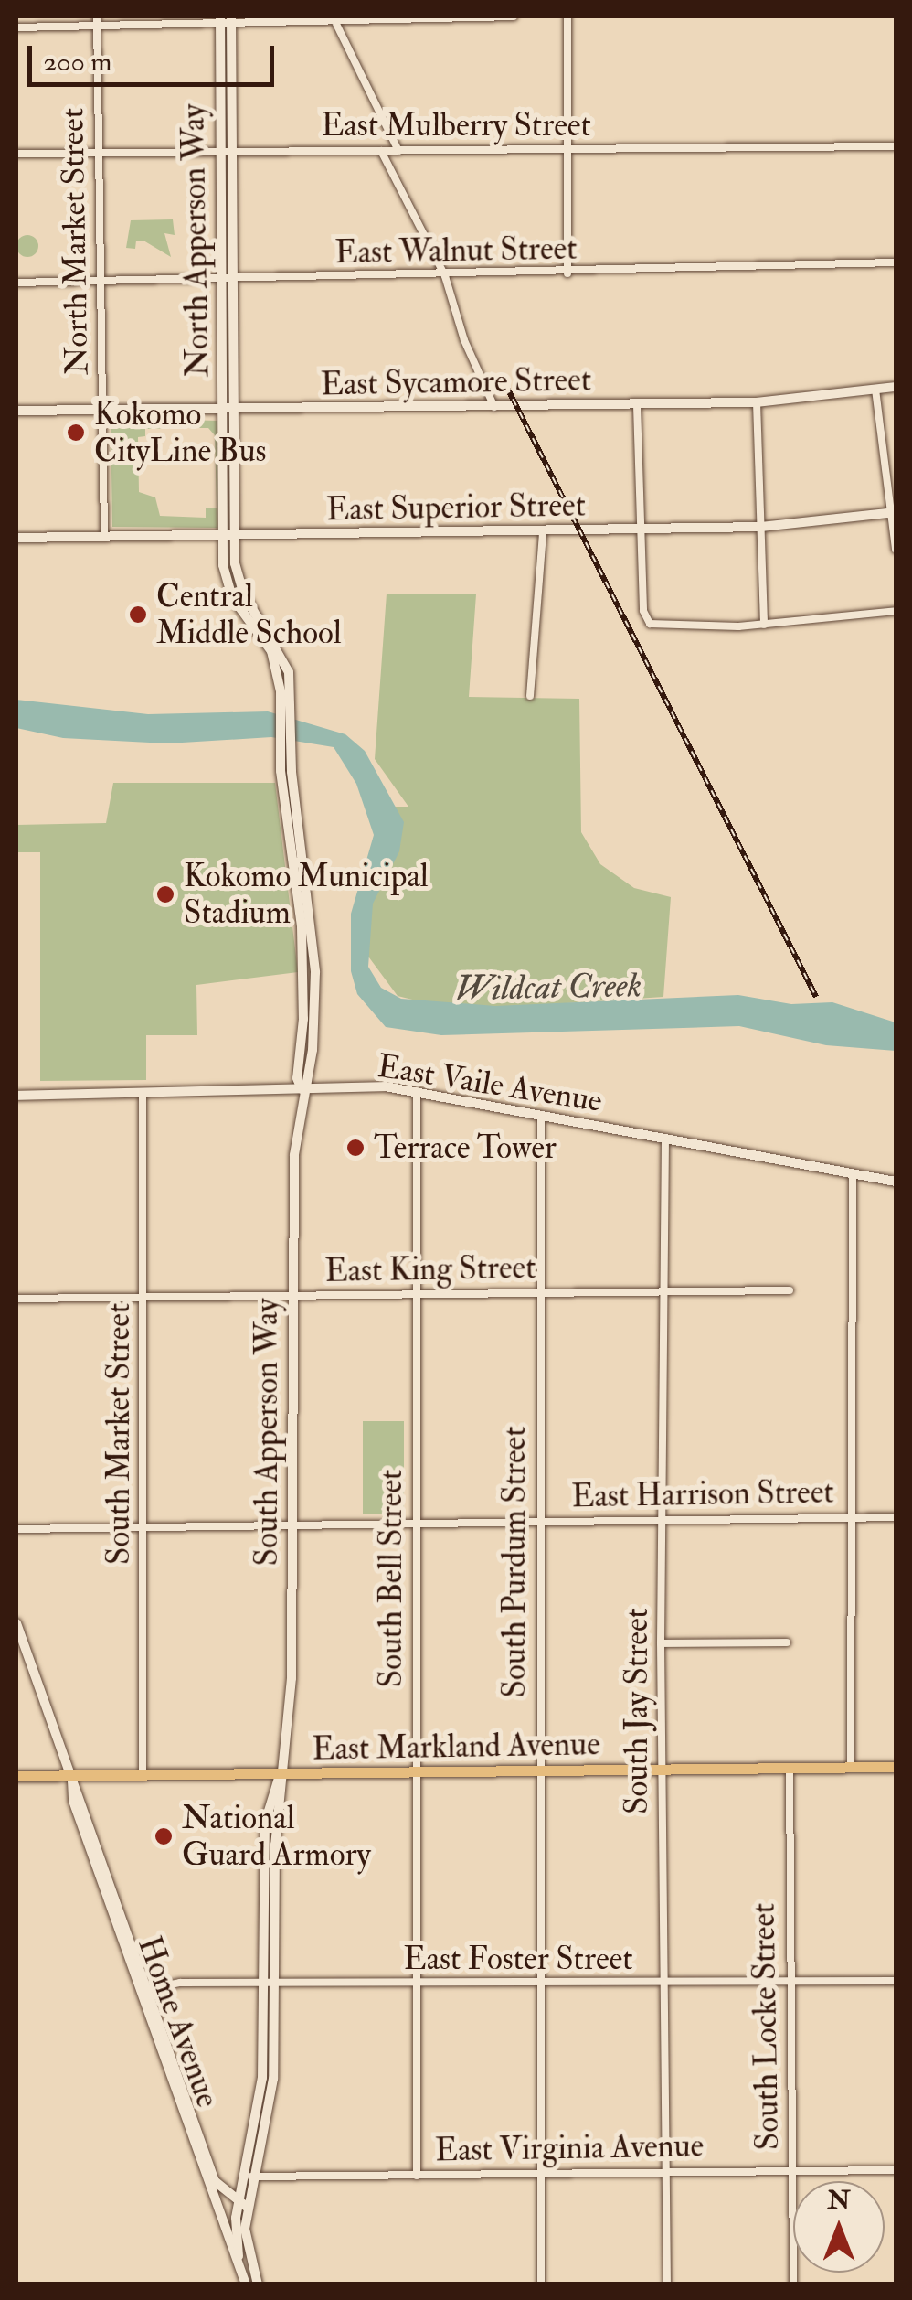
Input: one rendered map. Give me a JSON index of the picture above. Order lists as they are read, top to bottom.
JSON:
{
  "streets": {
    "main road": [
      "North Apperson Way",
      "East Sycamore Street",
      "East Superior Street",
      "East Vaile Avenue",
      "South Apperson Way",
      "East Markland Avenue",
      "Home Avenue"
    ],
    "street": [
      "East Mulberry Street",
      "North Market Street",
      "East Walnut Street",
      "East King Street",
      "South Market Street",
      "East Harrison Street",
      "South Purdum Street",
      "South Bell Street",
      "South Jay Street",
      "East Foster Street",
      "South Locke Street",
      "East Virginia Avenue"
    ]
  },
  "crossings": [
    ["East Mulberry Street", "North Apperson Way"],
    ["East Mulberry Street", "North Market Street"],
    ["North Apperson Way", "East Walnut Street"],
    ["North Apperson Way", "East Sycamore Street"],
    ["North Apperson Way", "South Apperson Way"],
    ["North Market Street", "East Walnut Street"],
    ["North Market Street", "East Sycamore Street"],
    ["East Sycamore Street", "South Apperson Way"],
    ["East Superior Street", "South Apperson Way"],
    ["East Vaile Avenue", "South Apperson Way"],
    ["East Vaile Avenue", "South Market Street"],
    ["East Vaile Avenue", "South Purdum Street"],
    ["East Vaile Avenue", "South Bell Street"],
    ["East Vaile Avenue", "South Jay Street"],
    ["East King Street", "South Apperson Way"],
    ["East King Street", "South Market Street"],
    ["East King Street", "South Purdum Street"],
    ["East King Street", "South Bell Street"],
    ["East King Street", "South Jay Street"],
    ["South Apperson Way", "East Harrison Street"],
    ["South Apperson Way", "East Markland Avenue"],
    ["South Apperson Way", "East Foster Street"],
    ["South Apperson Way", "Home Avenue"],
    ["South Apperson Way", "East Virginia Avenue"],
    ["South Market Street", "East Harrison Street"],
    ["South Market Street", "East Markland Avenue"],
    ["East Harrison Street", "South Purdum Street"],
    ["East Harrison Street", "South Bell Street"],
    ["East Harrison Street", "South Jay Street"],
    ["South Purdum Street", "East Markland Avenue"],
    ["South Purdum Street", "East Foster Street"],
    ["South Purdum Street", "East Virginia Avenue"],
    ["South Bell Street", "East Markland Avenue"],
    ["South Bell Street", "East Foster Street"],
    ["South Bell Street", "East Virginia Avenue"],
    ["South Jay Street", "East Markland Avenue"],
    ["South Jay Street", "East Foster Street"],
    ["South Jay Street", "East Virginia Avenue"],
    ["East Markland Avenue", "Home Avenue"],
    ["East Markland Avenue", "South Locke Street"],
    ["East Foster Street", "Home Avenue"],
    ["East Foster Street", "South Locke Street"],
    ["South Locke Street", "East Virginia Avenue"]
  ],
  "water": ["Wildcat Creek"],
  "places": [
    "Kokomo CityLine Bus",
    "Central Middle School",
    "Kokomo Municipal Stadium",
    "Terrace Tower",
    "National Guard Armory"
  ],
  "scale_bar": "200 m",
  "north": "top"
}
